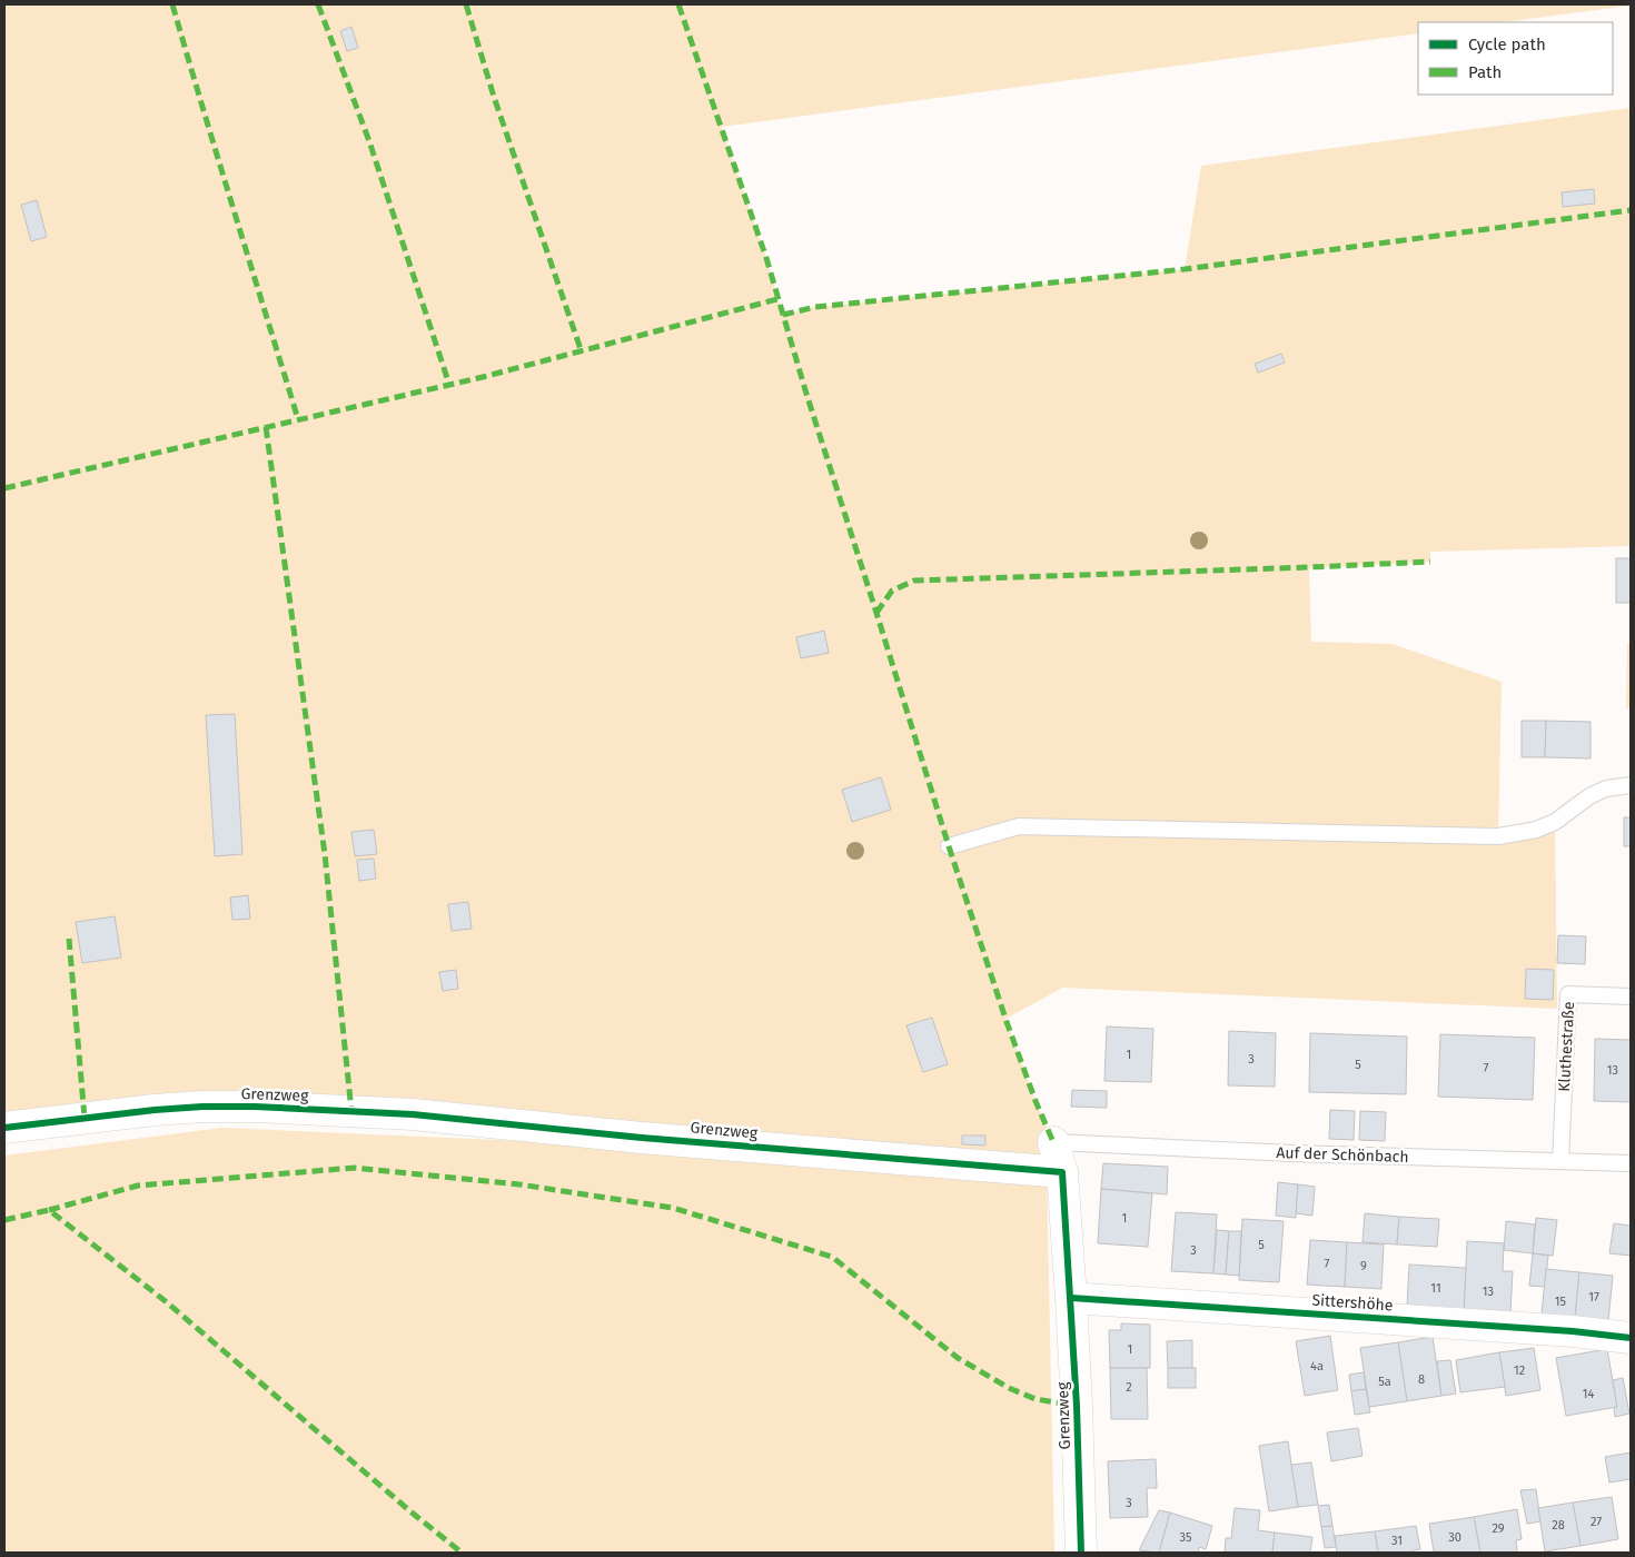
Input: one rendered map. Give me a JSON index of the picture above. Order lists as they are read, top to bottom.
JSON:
{
  "streets": {
    "street": ["Grenzweg", "Sittershöhe"],
    "lane": ["Kluthestraße", "Auf der Schönbach"]
  },
  "crossings": [
    ["Kluthestraße", "Auf der Schönbach"],
    ["Grenzweg", "Auf der Schönbach"],
    ["Grenzweg", "Sittershöhe"]
  ],
  "house_numbers": [
    "1",
    "3",
    "5",
    "7",
    "13",
    "1",
    "5",
    "3",
    "7",
    "9",
    "11",
    "13",
    "17",
    "15",
    "1",
    "4a",
    "12",
    "8",
    "5a",
    "2",
    "14",
    "3",
    "27",
    "28",
    "29",
    "35",
    "30",
    "31"
  ],
  "legend": ["Cycle path", "Path"]
}
